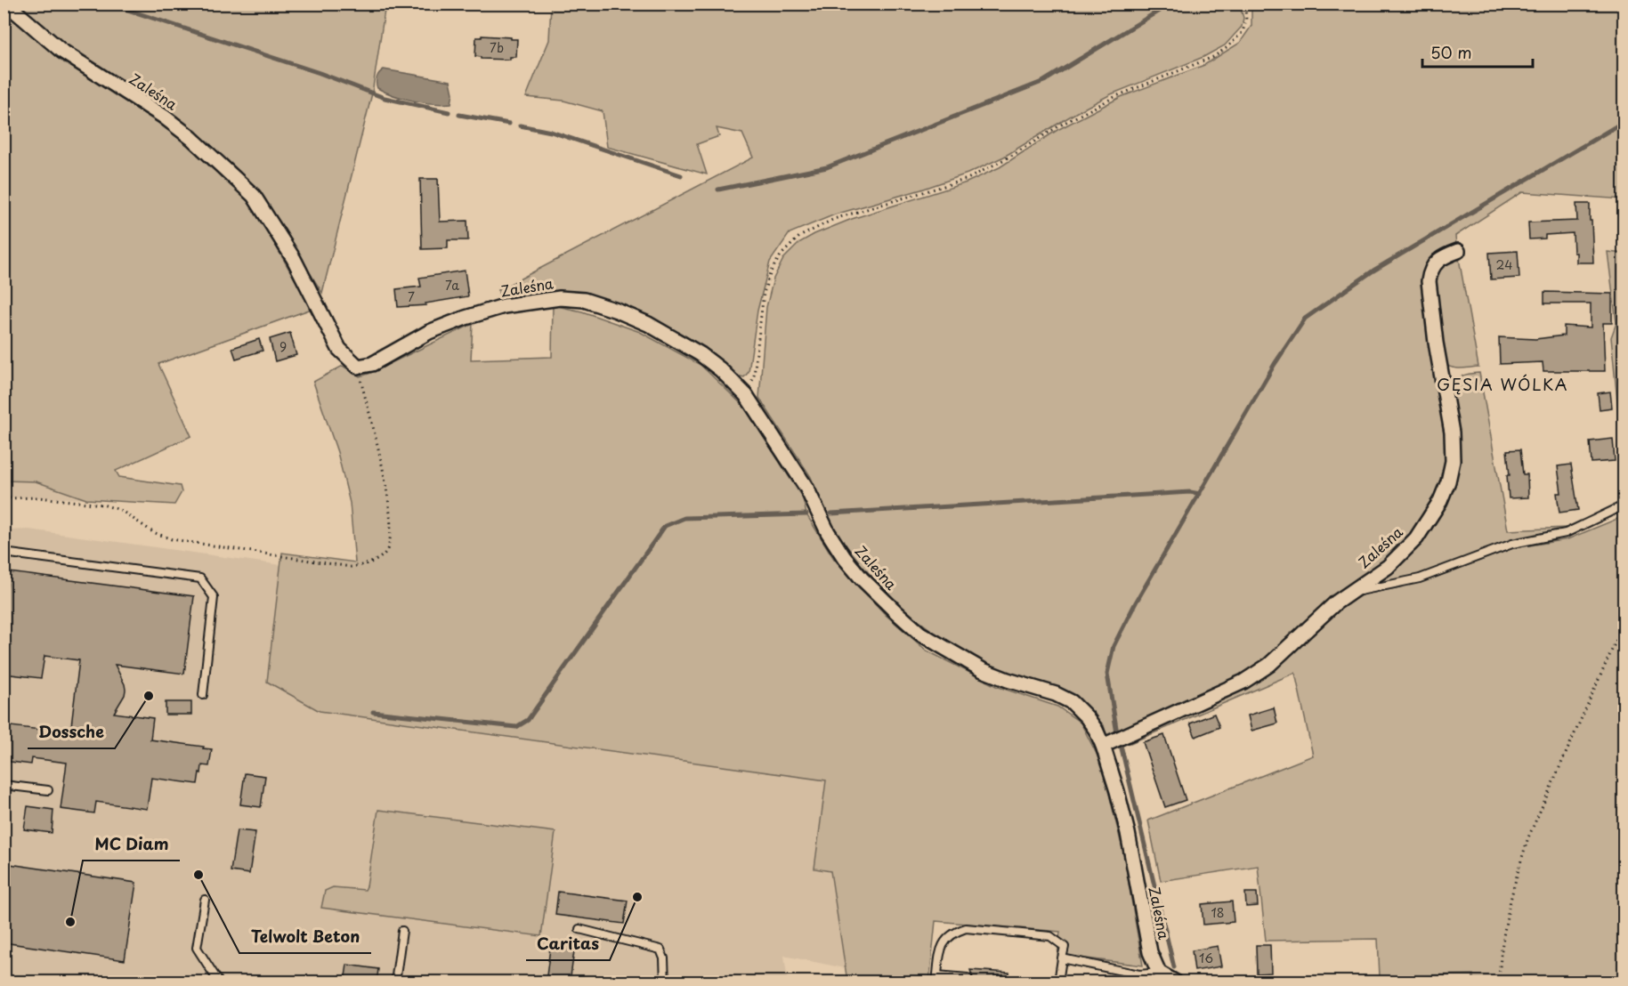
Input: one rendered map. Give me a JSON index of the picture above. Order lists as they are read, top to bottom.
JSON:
{
  "streets": {
    "street": ["Zaleśna"]
  },
  "districts": ["GĘSIA WÓLKA"],
  "places": [
    "Dossche",
    "Telwolt Beton",
    "Caritas",
    "MC Diam"
  ],
  "house_numbers": [
    "7b",
    "24",
    "7a",
    "7",
    "9",
    "18",
    "16"
  ],
  "scale_bar": "50 m"
}
